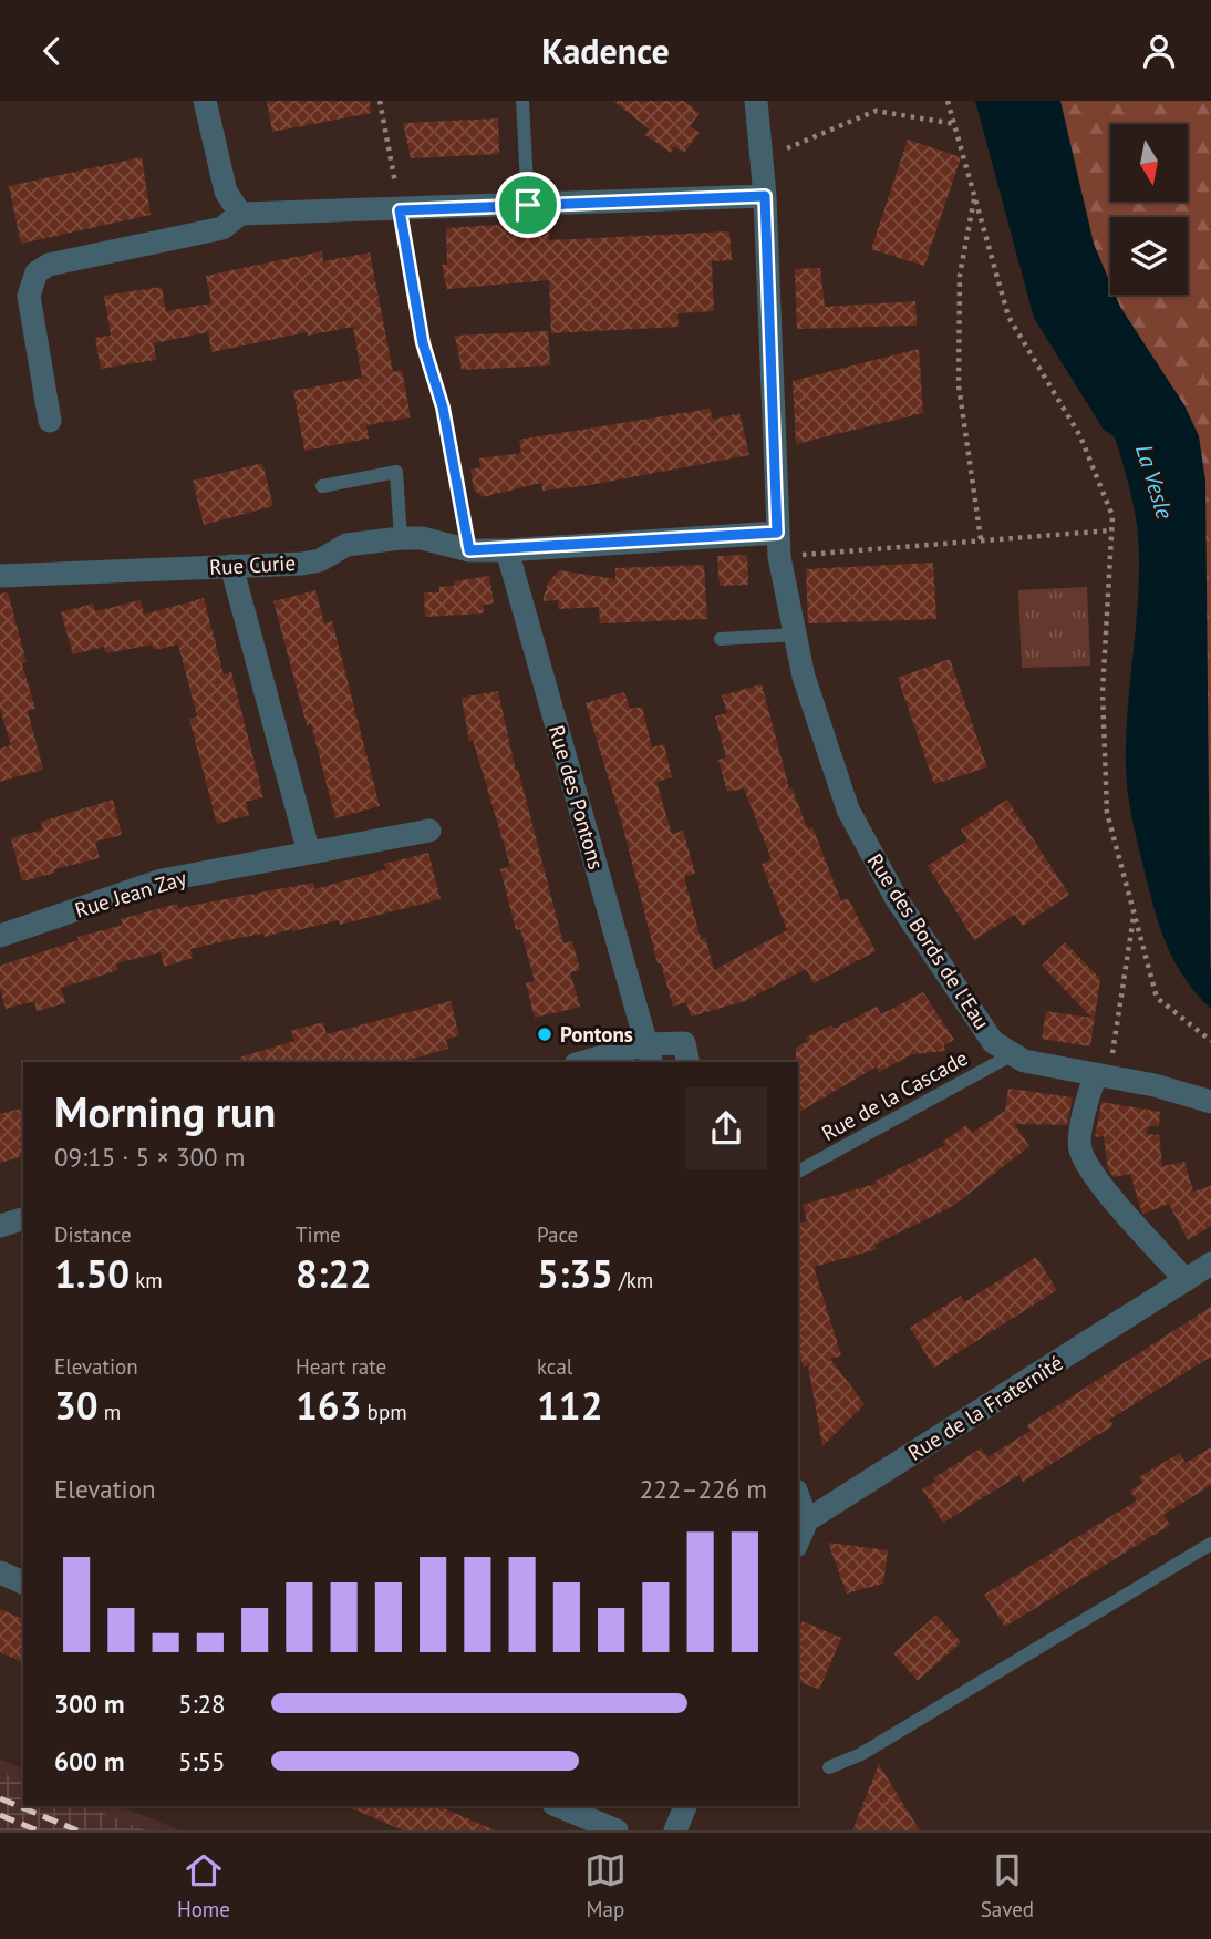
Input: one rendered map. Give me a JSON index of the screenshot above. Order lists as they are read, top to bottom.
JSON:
{
  "streets": {
    "street": [
      "Rue Curie",
      "Rue des Pontons",
      "Rue Jean Zay",
      "Rue des Bords de l'Eau",
      "Rue de la Fraternité"
    ],
    "lane": ["Rue de la Cascade"]
  },
  "crossings": [
    ["Rue Curie", "Rue des Pontons"],
    ["Rue Curie", "Rue des Bords de l'Eau"],
    ["Rue des Bords de l'Eau", "Rue de la Cascade"],
    ["Rue des Bords de l'Eau", "Rue de la Fraternité"]
  ],
  "water": ["La Vesle"],
  "places": ["Pontons"],
  "north": "bottom",
  "page": {
    "header": "Kadence",
    "heading": ["Morning run", "09:15 · 5 × 300 m"],
    "stats": [
      ["Distance", "1.50 km"],
      ["Time", "8:22"],
      ["Pace", "5:35 /km"],
      ["Elevation", "30 m"],
      ["Heart rate", "163 bpm"],
      ["kcal", "112"]
    ],
    "chart": ["Elevation", "222–226 m"],
    "list": [
      {
        "name": "300 m",
        "note": "5:28"
      },
      {
        "name": "600 m",
        "note": "5:55"
      }
    ],
    "tabs": ["Home", "Map", "Saved"]
  }
}
